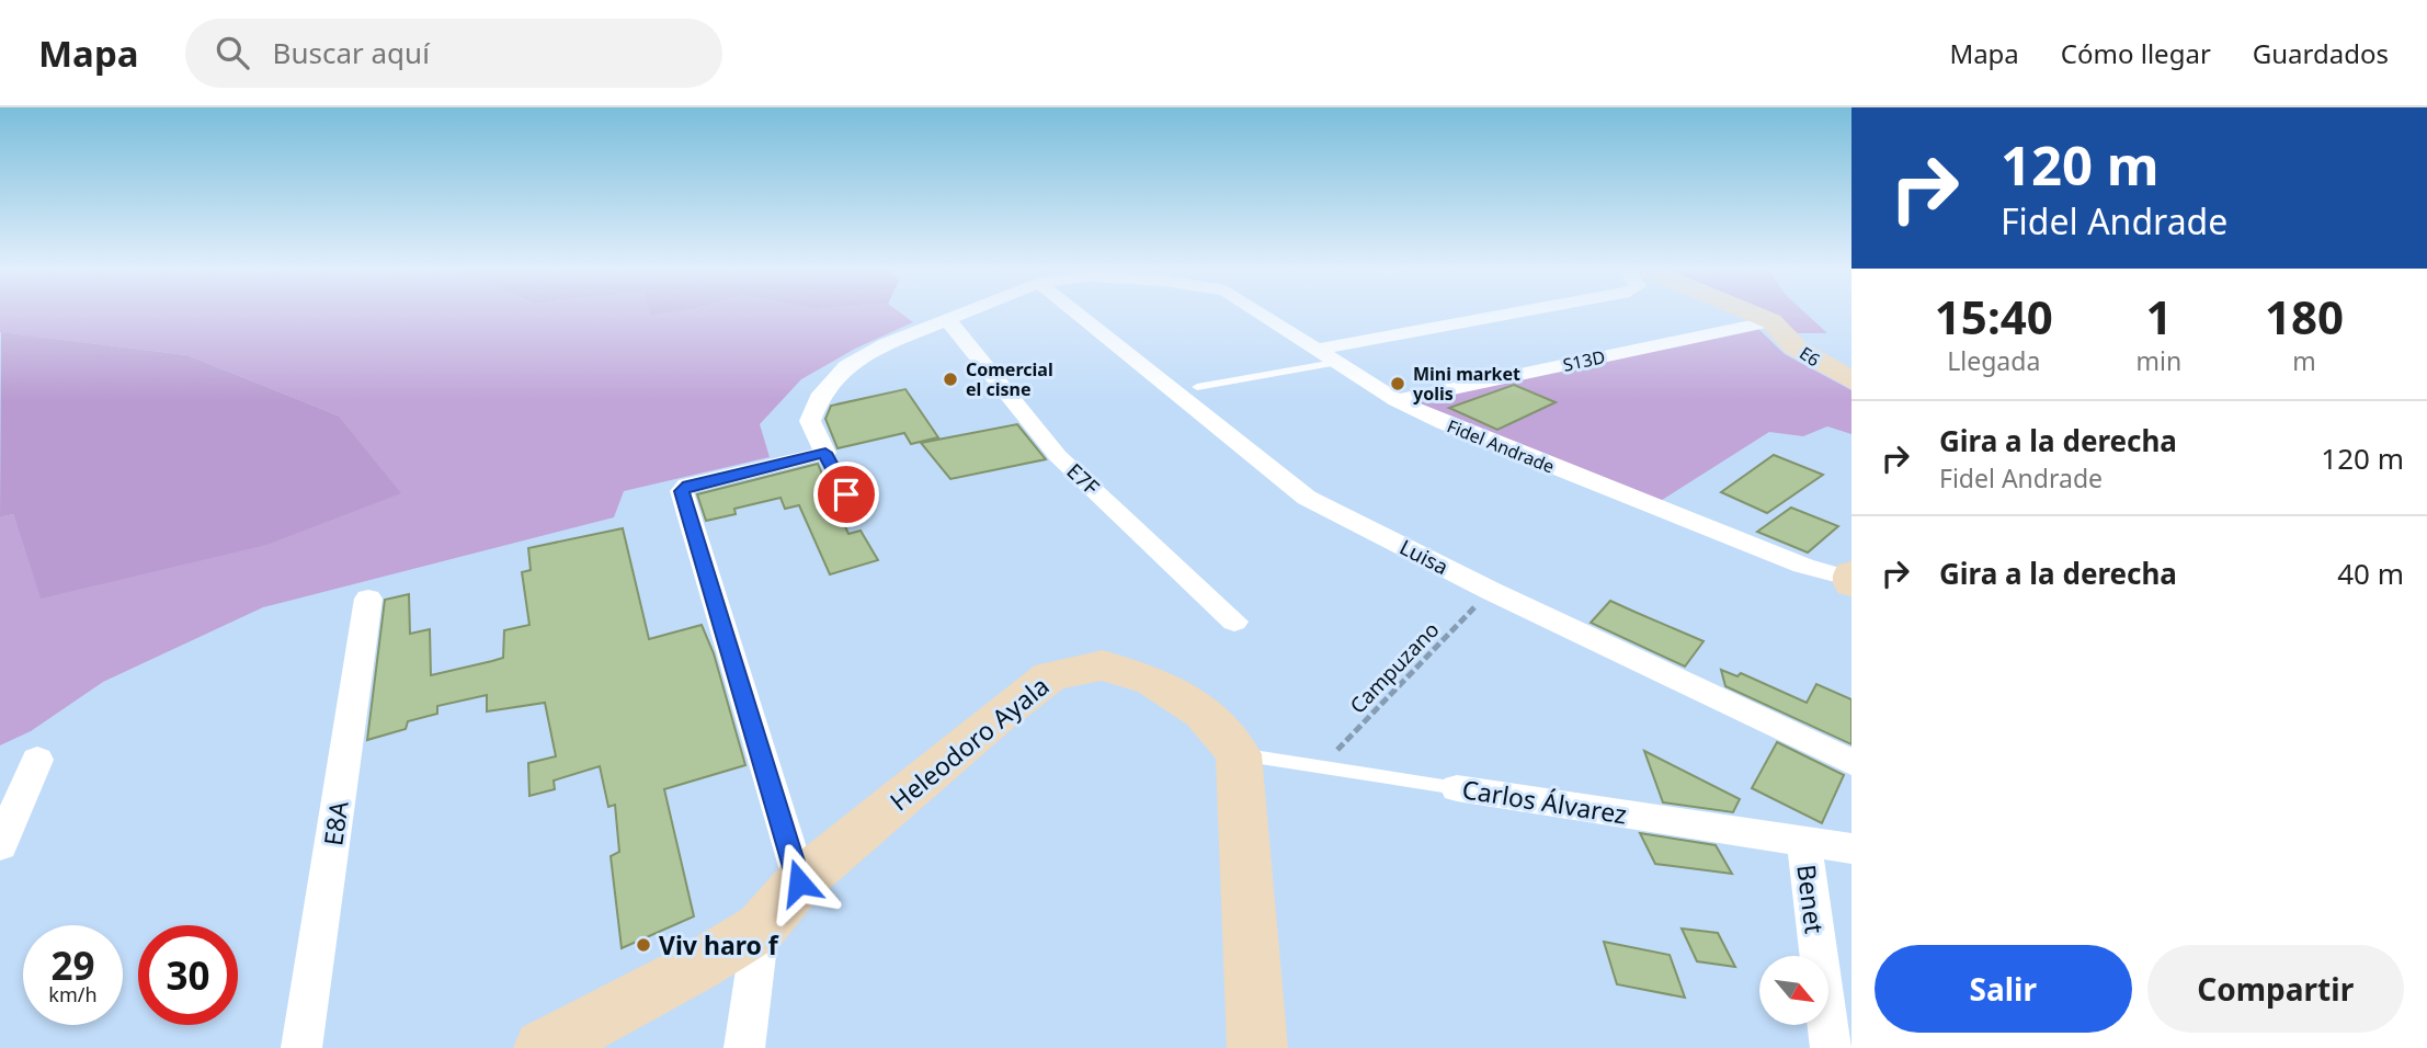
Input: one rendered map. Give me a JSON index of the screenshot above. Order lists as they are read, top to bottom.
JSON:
{
  "streets": {
    "street": [
      "E6",
      "S13D",
      "Fidel Andrade",
      "E7F",
      "Luisa",
      "Heleodoro Ayala",
      "Carlos Álvarez",
      "E8A",
      "Benet"
    ],
    "path": ["Campuzano"]
  },
  "crossings": [
    ["E6", "S13D"],
    ["S13D", "Fidel Andrade"],
    ["Fidel Andrade", "E7F"],
    ["Luisa", "Campuzano"],
    ["Campuzano", "Carlos Álvarez"],
    ["Heleodoro Ayala", "Carlos Álvarez"],
    ["Carlos Álvarez", "Benet"]
  ],
  "places": ["Comercial el cisne", "Mini market yolis", "Viv haro f"],
  "north": "bottom right",
  "page": {
    "header": "Mapa",
    "search": "Buscar aquí",
    "nav": ["Mapa", "Cómo llegar", "Guardados"],
    "turn": ["120 m", "Fidel Andrade"],
    "eta": [
      "15:40",
      "Llegada",
      "1",
      "min",
      "180",
      "m"
    ],
    "list": [
      {
        "name": "Gira a la derecha",
        "note": "Fidel Andrade",
        "value": "120 m"
      },
      {
        "name": "Gira a la derecha",
        "value": "40 m"
      }
    ],
    "speed": "29 km/h",
    "limit": "30",
    "buttons": ["Salir", "Compartir"]
  }
}
